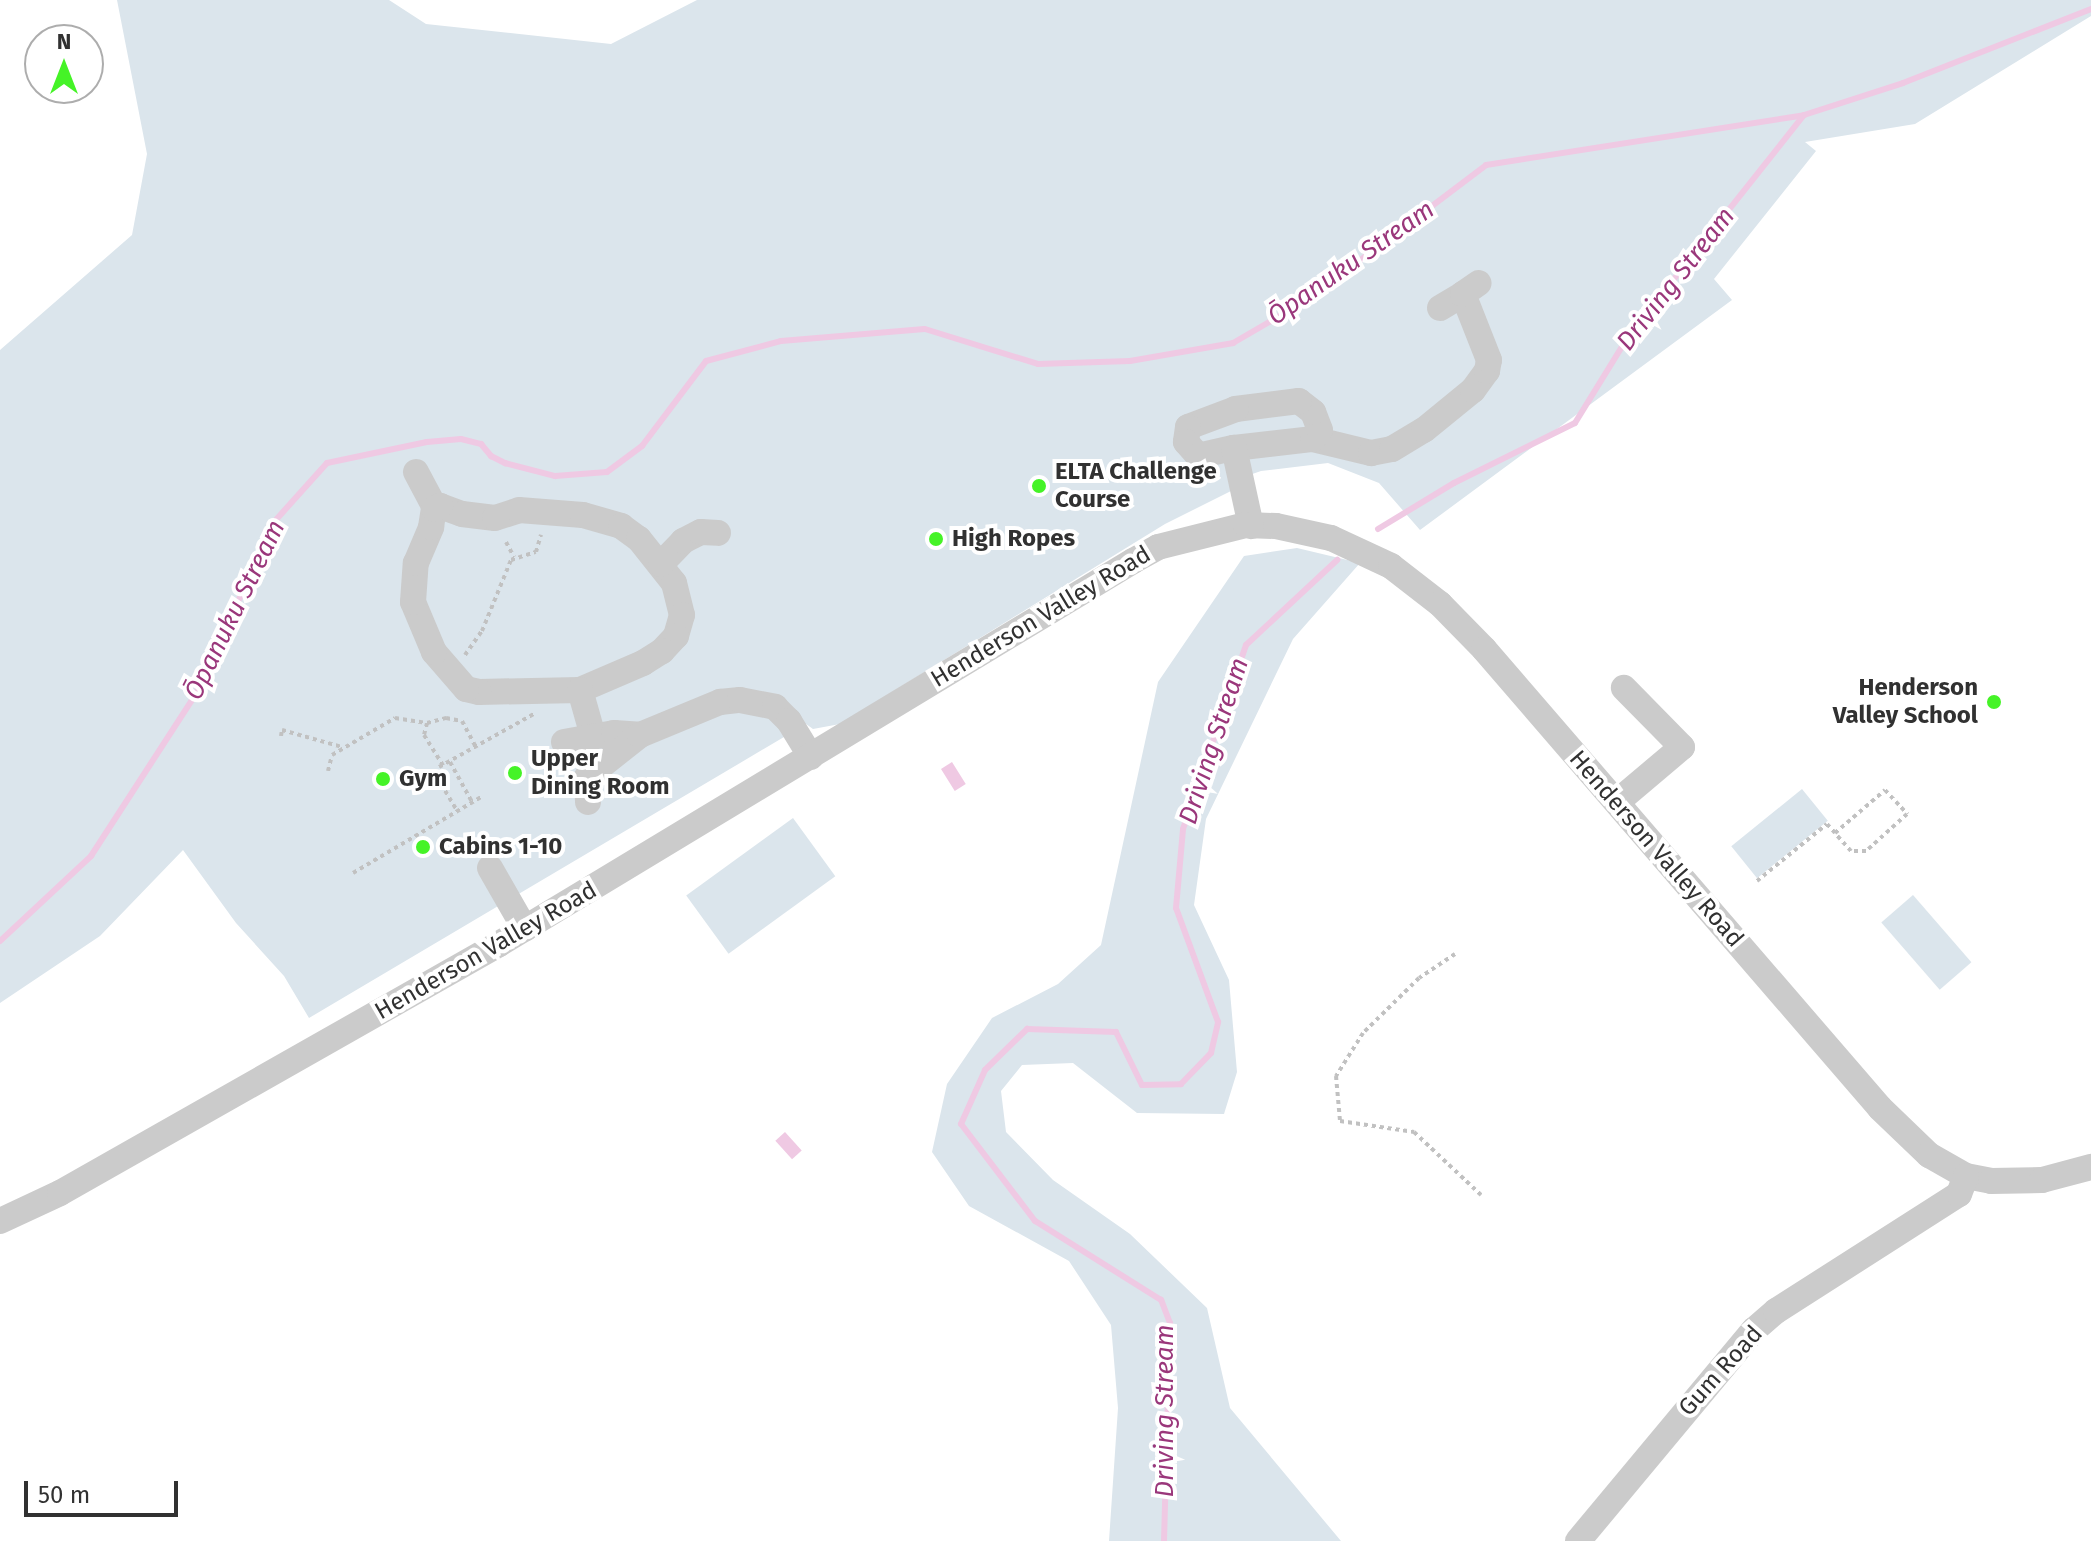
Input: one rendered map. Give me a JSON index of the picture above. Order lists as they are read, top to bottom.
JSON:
{
  "streets": {
    "street": ["Henderson Valley Road", "Gum Road"]
  },
  "crossings": [
    ["Henderson Valley Road", "Gum Road"]
  ],
  "water": ["Ōpanuku Stream", "Driving Stream"],
  "places": [
    "ELTA Challenge Course",
    "High Ropes",
    "Henderson Valley School",
    "Upper Dining Room",
    "Gym",
    "Cabins 1-10"
  ],
  "scale_bar": "50 m",
  "north": "top"
}
